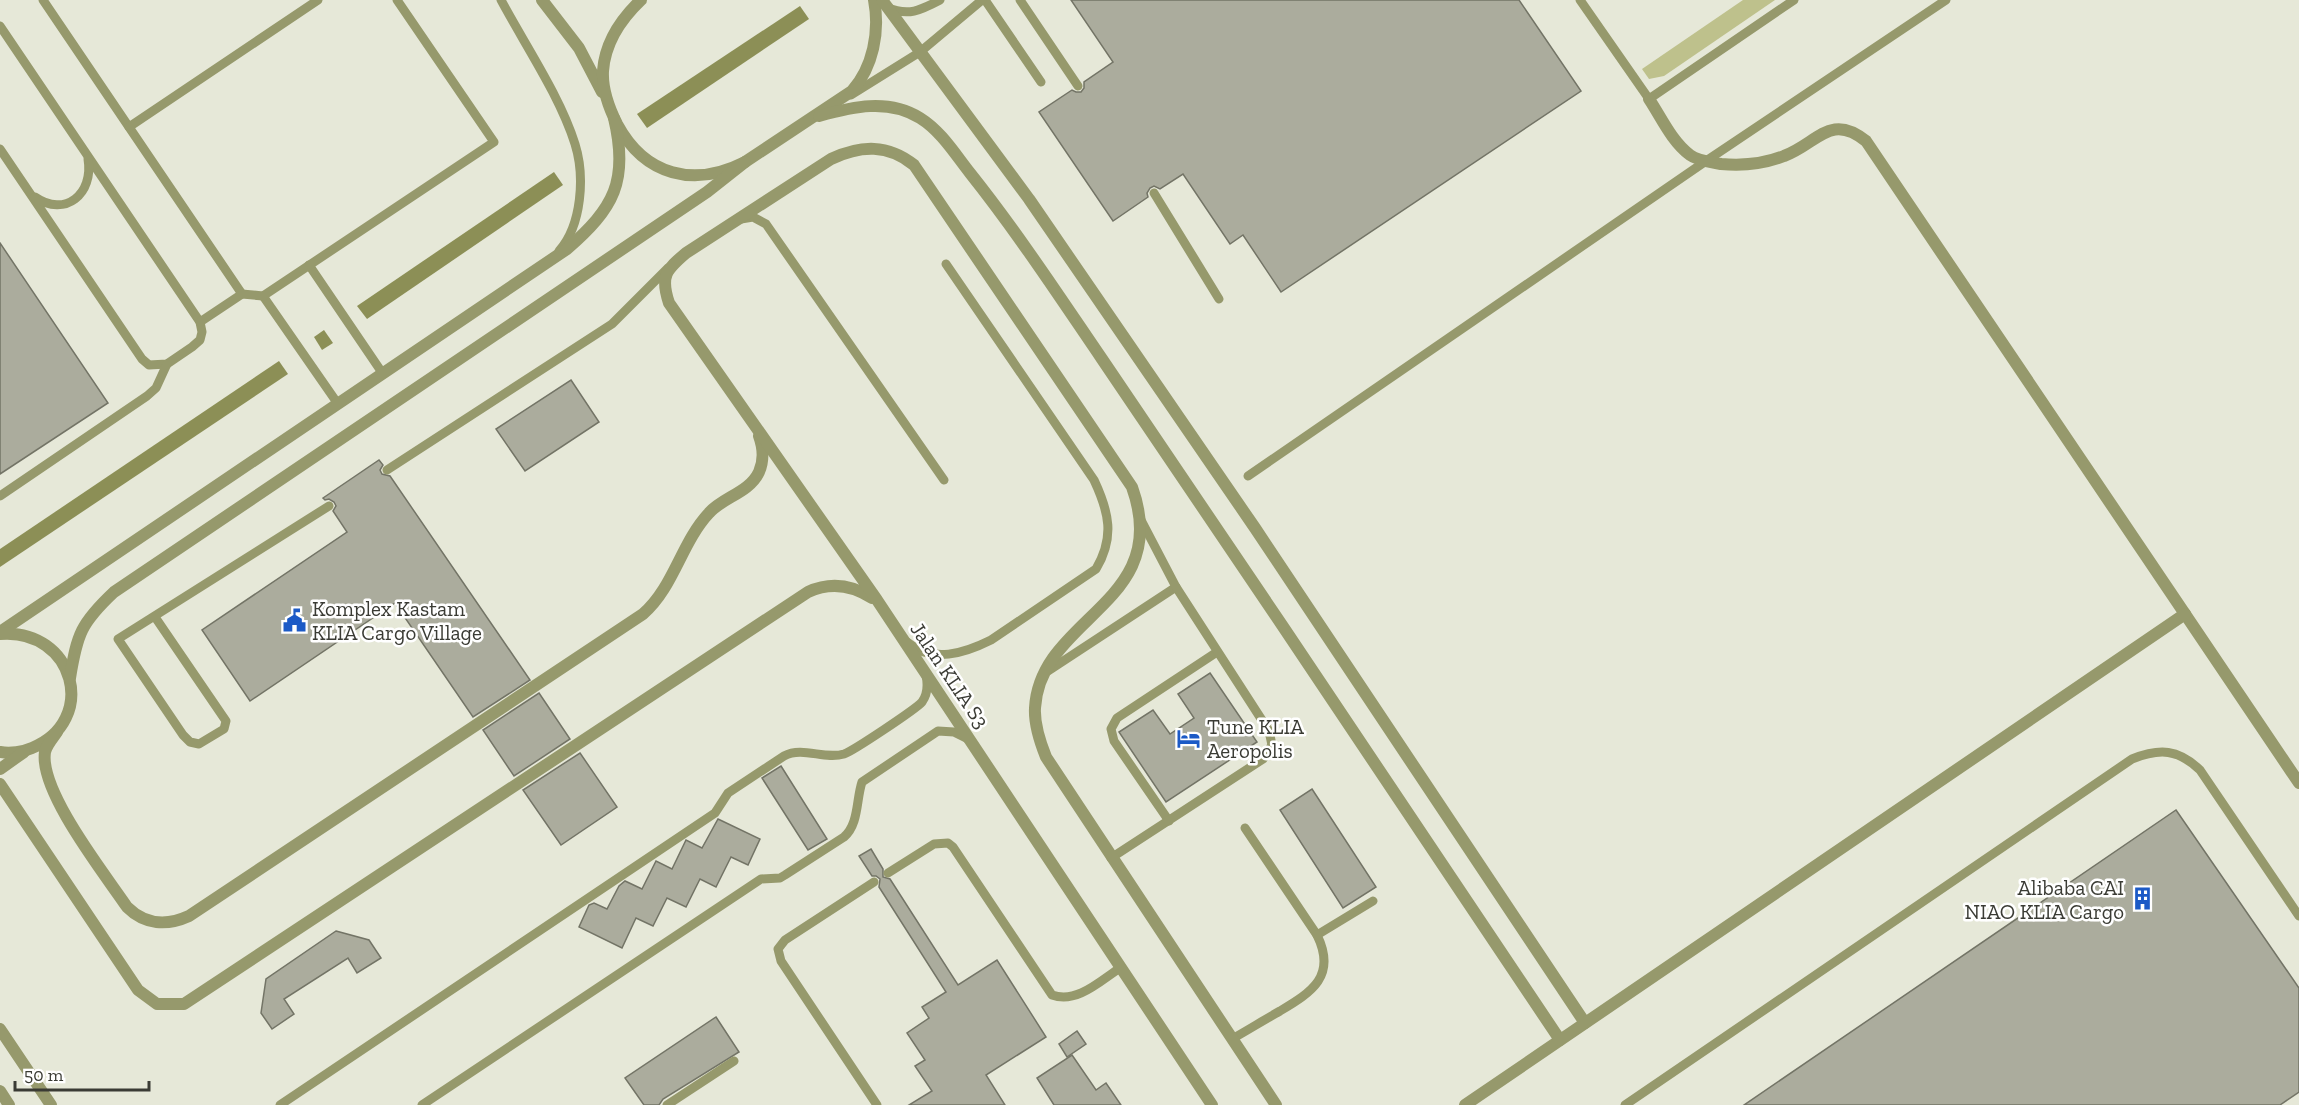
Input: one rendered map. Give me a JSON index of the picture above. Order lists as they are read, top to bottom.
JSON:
{
  "streets": {
    "street": ["Jalan KLIA S3"]
  },
  "places": {
    "public building": ["Komplex Kastam KLIA Cargo Village"],
    "hotel": ["Tune KLIA Aeropolis"],
    "building": ["Alibaba CAI NIAO KLIA Cargo"]
  },
  "scale_bar": "50 m"
}
